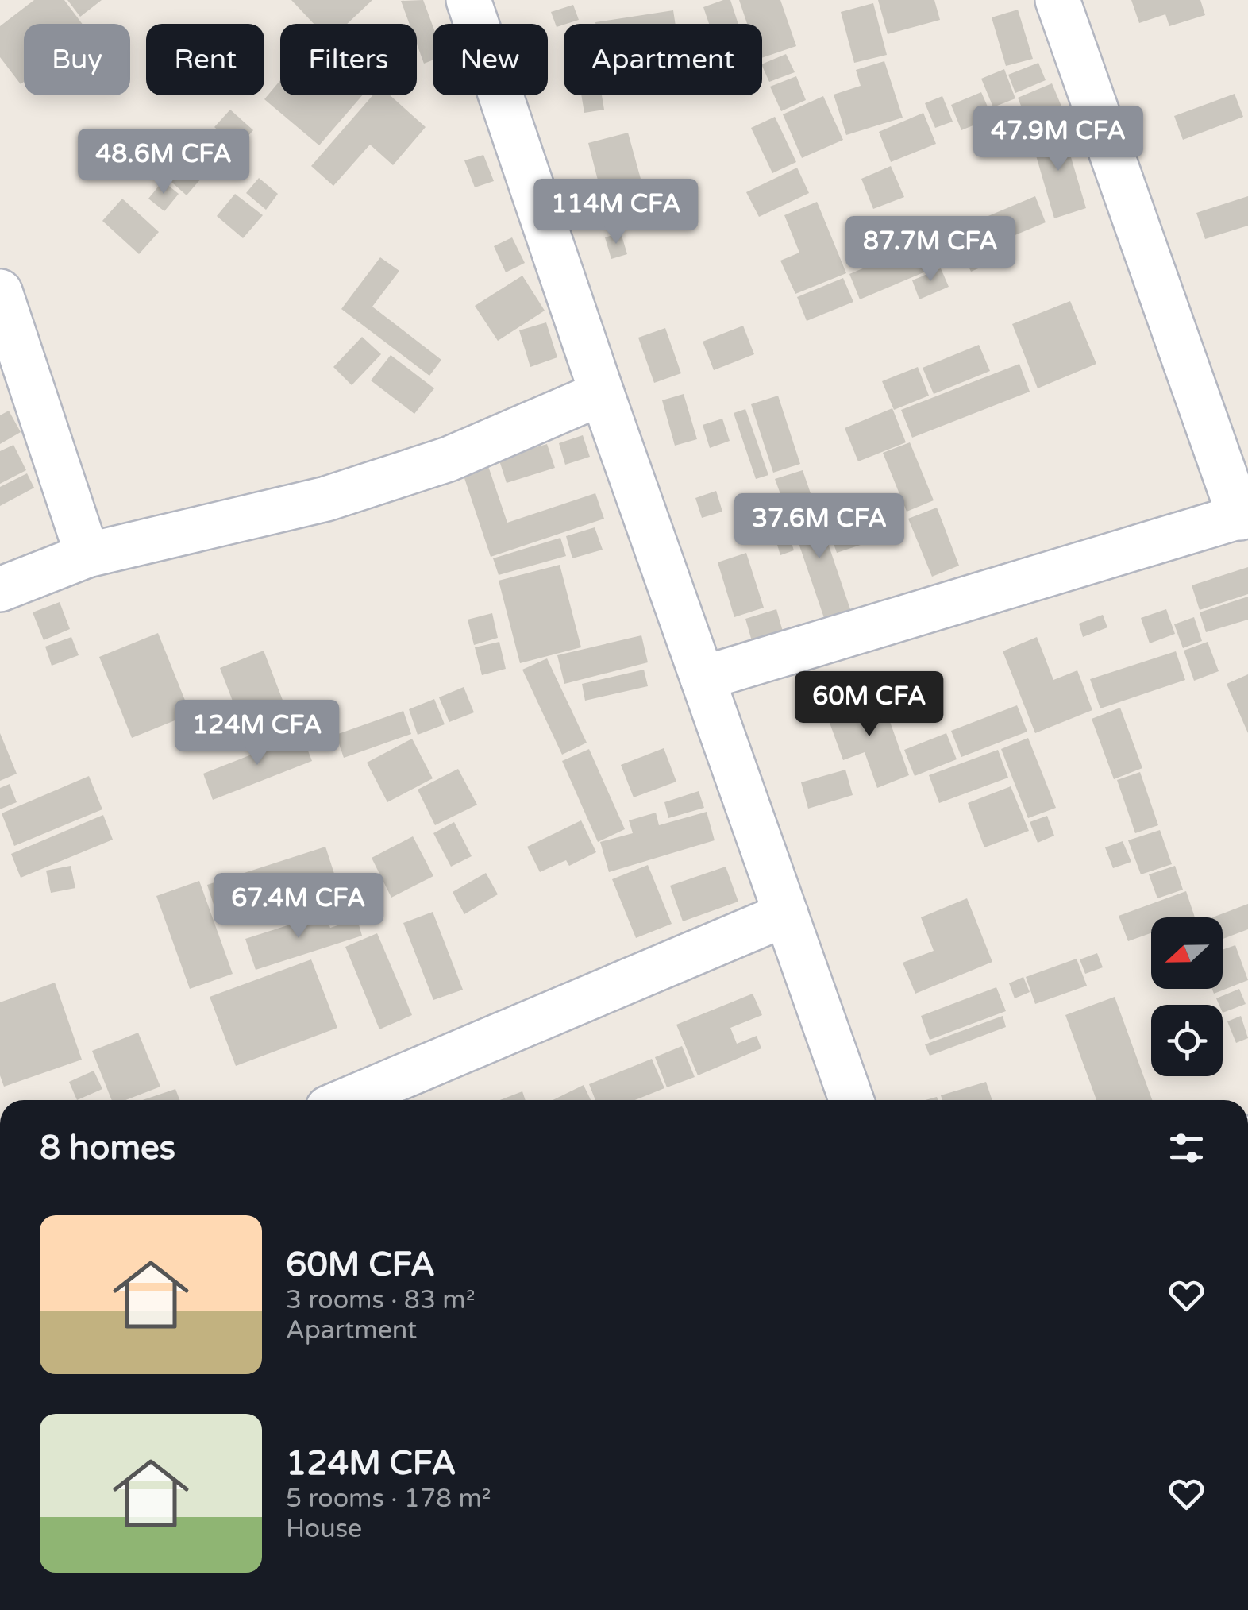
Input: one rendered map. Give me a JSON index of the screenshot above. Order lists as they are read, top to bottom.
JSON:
{
  "north": "left",
  "page": {
    "chip": [
      "Buy",
      "Rent",
      "Filters",
      "New",
      "Apartment"
    ],
    "price": [
      "47.9M CFA",
      "48.6M CFA",
      "114M CFA",
      "87.7M CFA",
      "37.6M CFA",
      "60M CFA",
      "124M CFA",
      "67.4M CFA"
    ],
    "heading": "8 homes",
    "list": [
      {
        "name": "60M CFA",
        "note": "3 rooms · 83 m² · Apartment"
      },
      {
        "name": "124M CFA",
        "note": "5 rooms · 178 m² · House"
      }
    ]
  }
}
